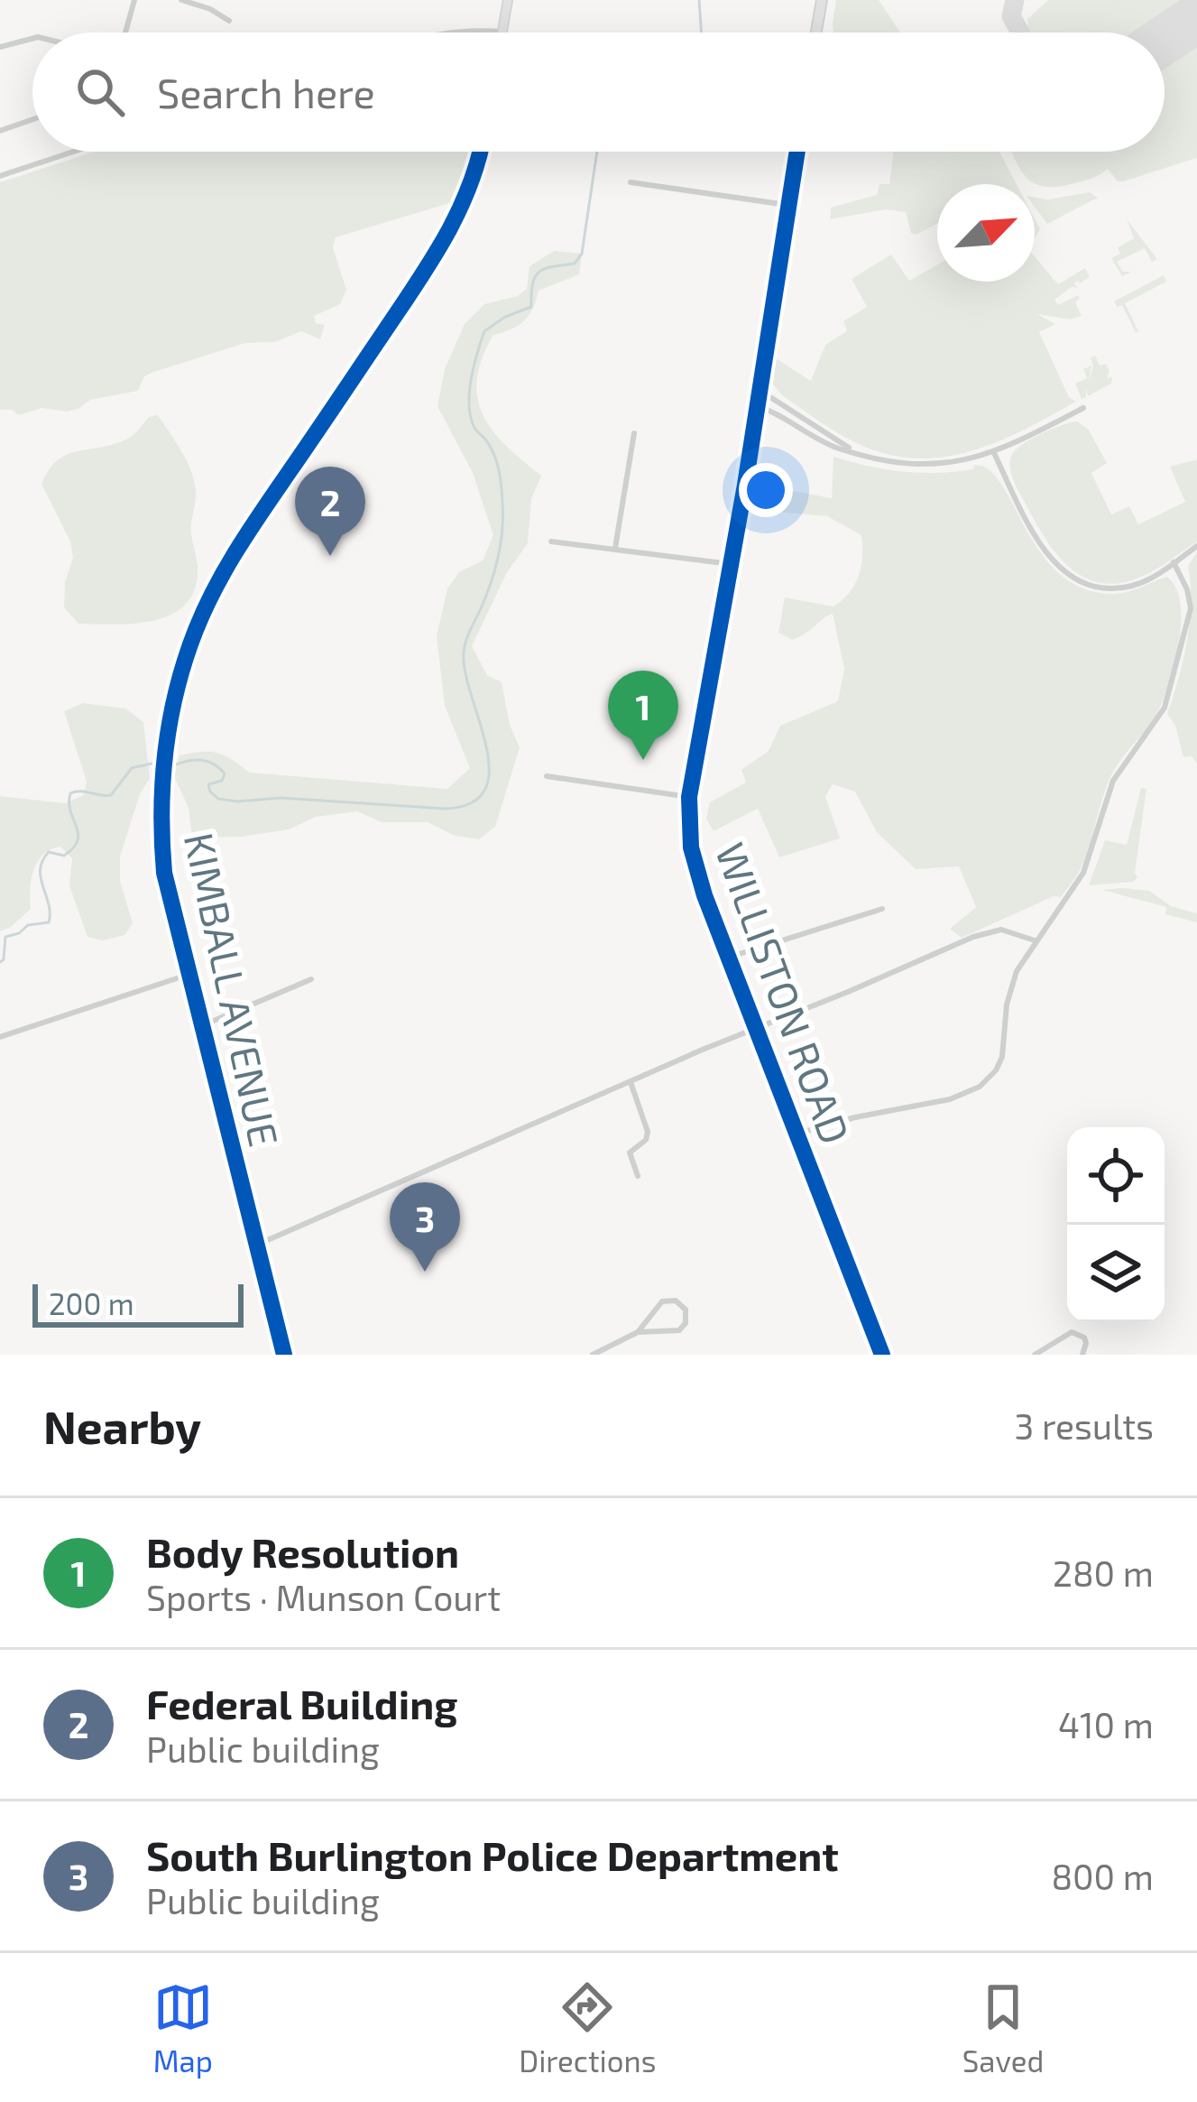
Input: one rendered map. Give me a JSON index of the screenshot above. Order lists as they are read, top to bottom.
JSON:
{
  "streets": {
    "main road": ["KIMBALL AVENUE", "WILLISTON ROAD"]
  },
  "scale_bar": "200 m",
  "north": "top right",
  "page": {
    "search": "Search here",
    "pins": ["2", "1", "3"],
    "scale": "200 m",
    "heading": ["Nearby", "3 results"],
    "list": [
      {
        "mark": "1",
        "name": "Body Resolution",
        "note": "Sports · Munson Court",
        "value": "280 m"
      },
      {
        "mark": "2",
        "name": "Federal Building",
        "note": "Public building",
        "value": "410 m"
      },
      {
        "mark": "3",
        "name": "South Burlington Police Department",
        "note": "Public building",
        "value": "800 m"
      }
    ],
    "nav": ["Map", "Directions", "Saved"]
  }
}
